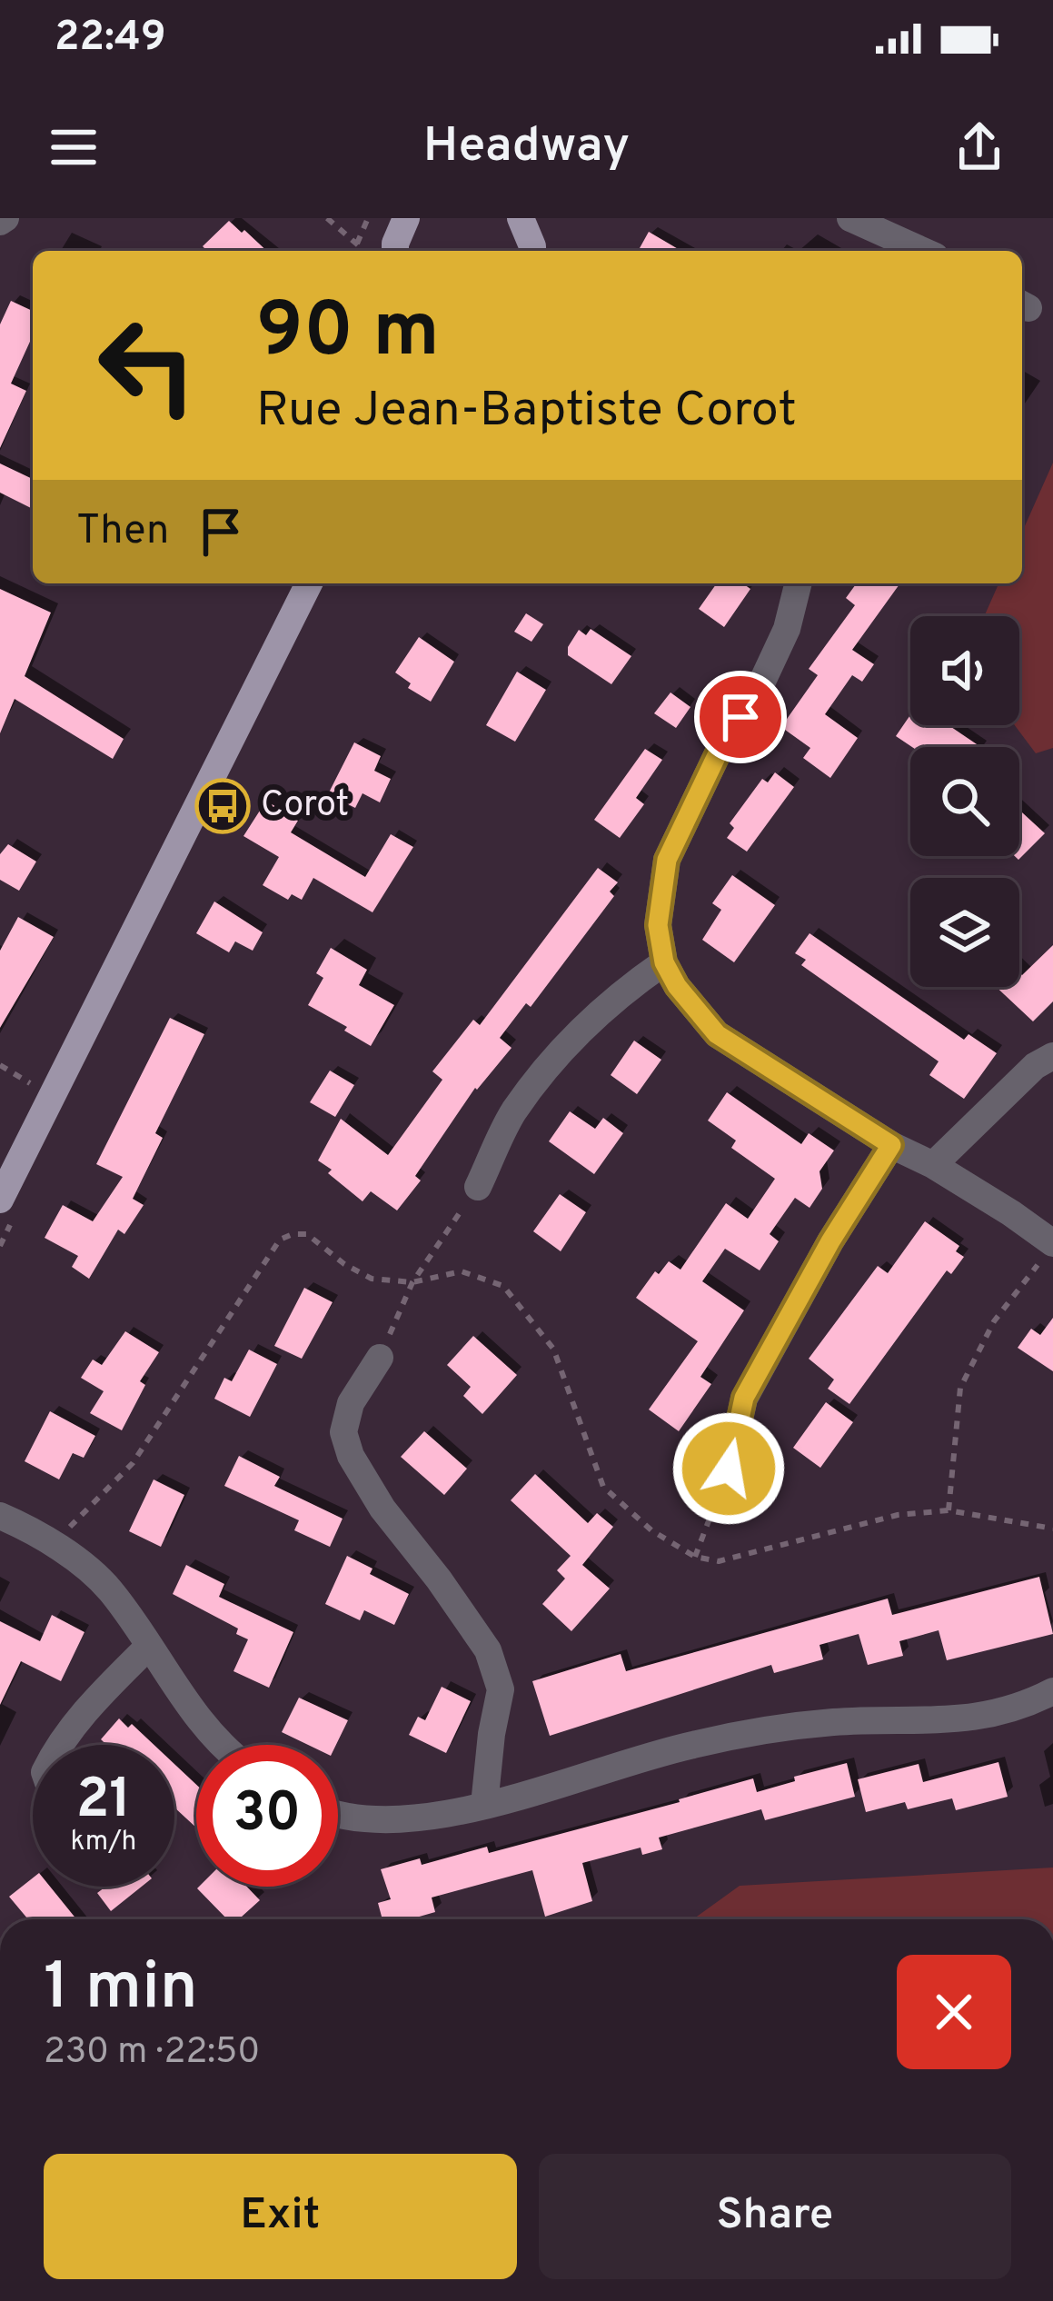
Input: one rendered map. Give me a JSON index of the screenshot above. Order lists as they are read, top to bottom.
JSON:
{
  "places": {
    "bus stop": ["Corot"]
  },
  "page": {
    "status": "22:49",
    "header": "Headway",
    "turn": ["90 m", "Rue Jean-Baptiste Corot"],
    "then": "Then",
    "speed": "21 km/h",
    "limit": "30",
    "heading": ["1 min", "230 m · 22:50"],
    "buttons": ["Exit", "Share"]
  }
}
